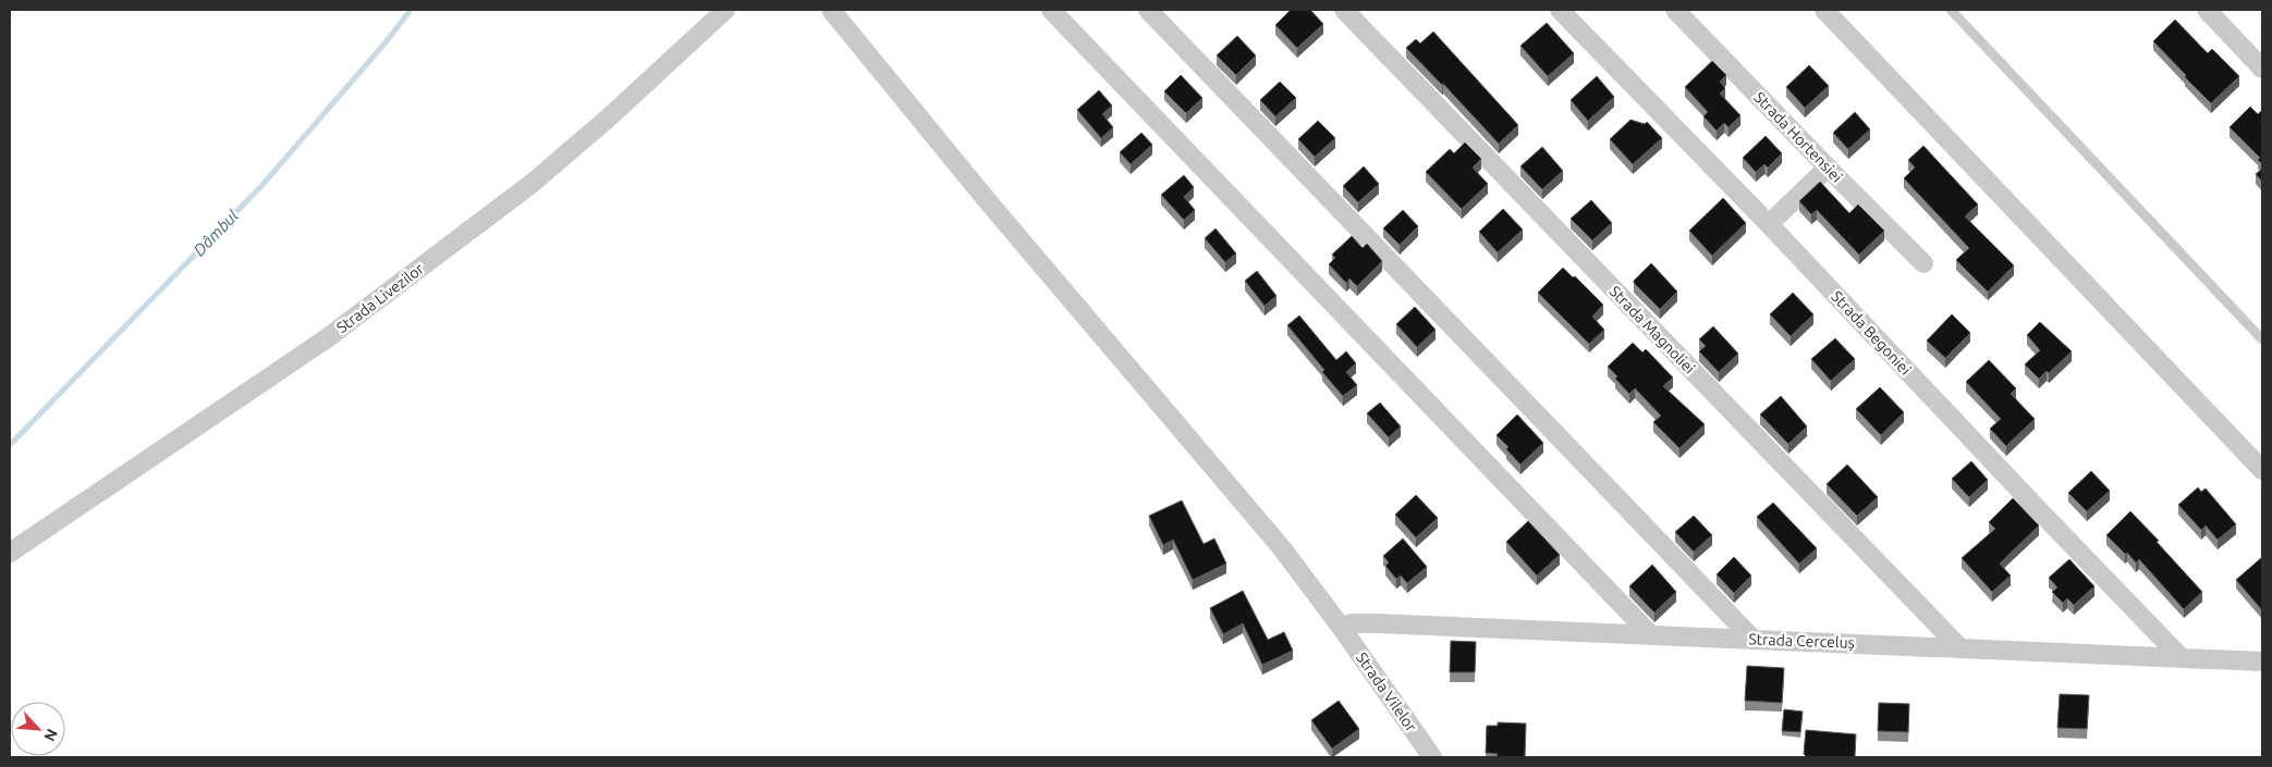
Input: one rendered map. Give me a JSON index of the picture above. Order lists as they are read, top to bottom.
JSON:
{
  "streets": {
    "street": [
      "Strada Hortensiei",
      "Strada Livezilor",
      "Strada Magnoliei",
      "Strada Begoniei",
      "Strada Cerceluș",
      "Strada Vilelor"
    ]
  },
  "crossings": [
    ["Strada Magnoliei", "Strada Cerceluș"],
    ["Strada Begoniei", "Strada Cerceluș"],
    ["Strada Cerceluș", "Strada Vilelor"]
  ],
  "water": ["Dâmbul"],
  "north": "bottom right"
}
